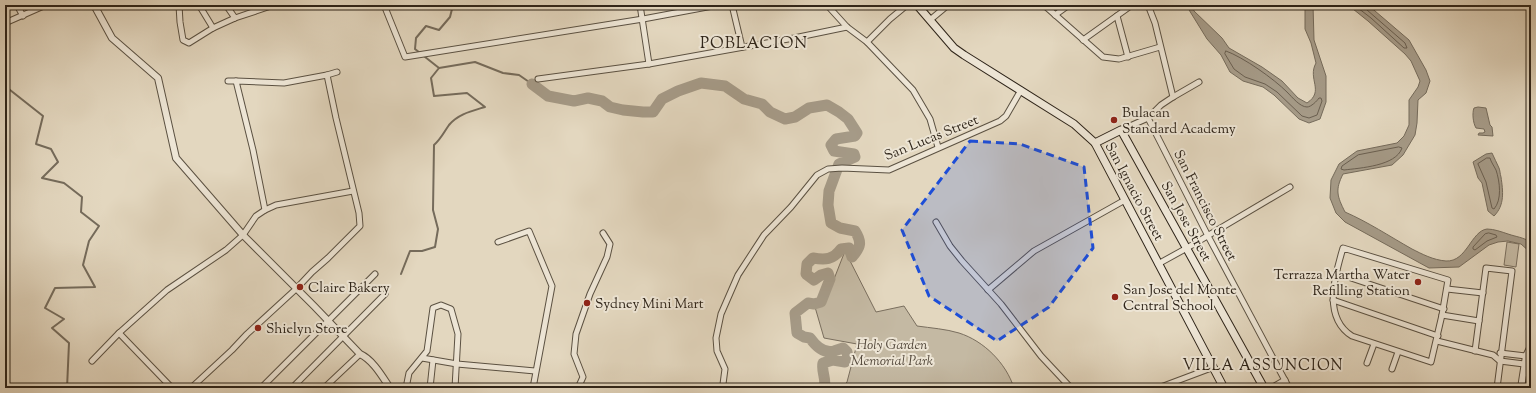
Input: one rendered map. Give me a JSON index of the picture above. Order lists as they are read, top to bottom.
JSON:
{
  "streets": {
    "main road": ["San Ignacio Street", "San Jose Street"],
    "street": ["San Lucas Street", "San Francisco Street"]
  },
  "crossings": [
    ["San Lucas Street", "San Ignacio Street"]
  ],
  "districts": ["POBLACION", "VILLA ASSUNCION"],
  "parks": ["Holy Garden Memorial Park"],
  "places": [
    "Bulacan Standard Academy",
    "Terrazza Martha Water Refilling Station",
    "Claire Bakery",
    "San Jose del Monte Central School",
    "Sydney Mini Mart",
    "Shielyn Store"
  ]
}
